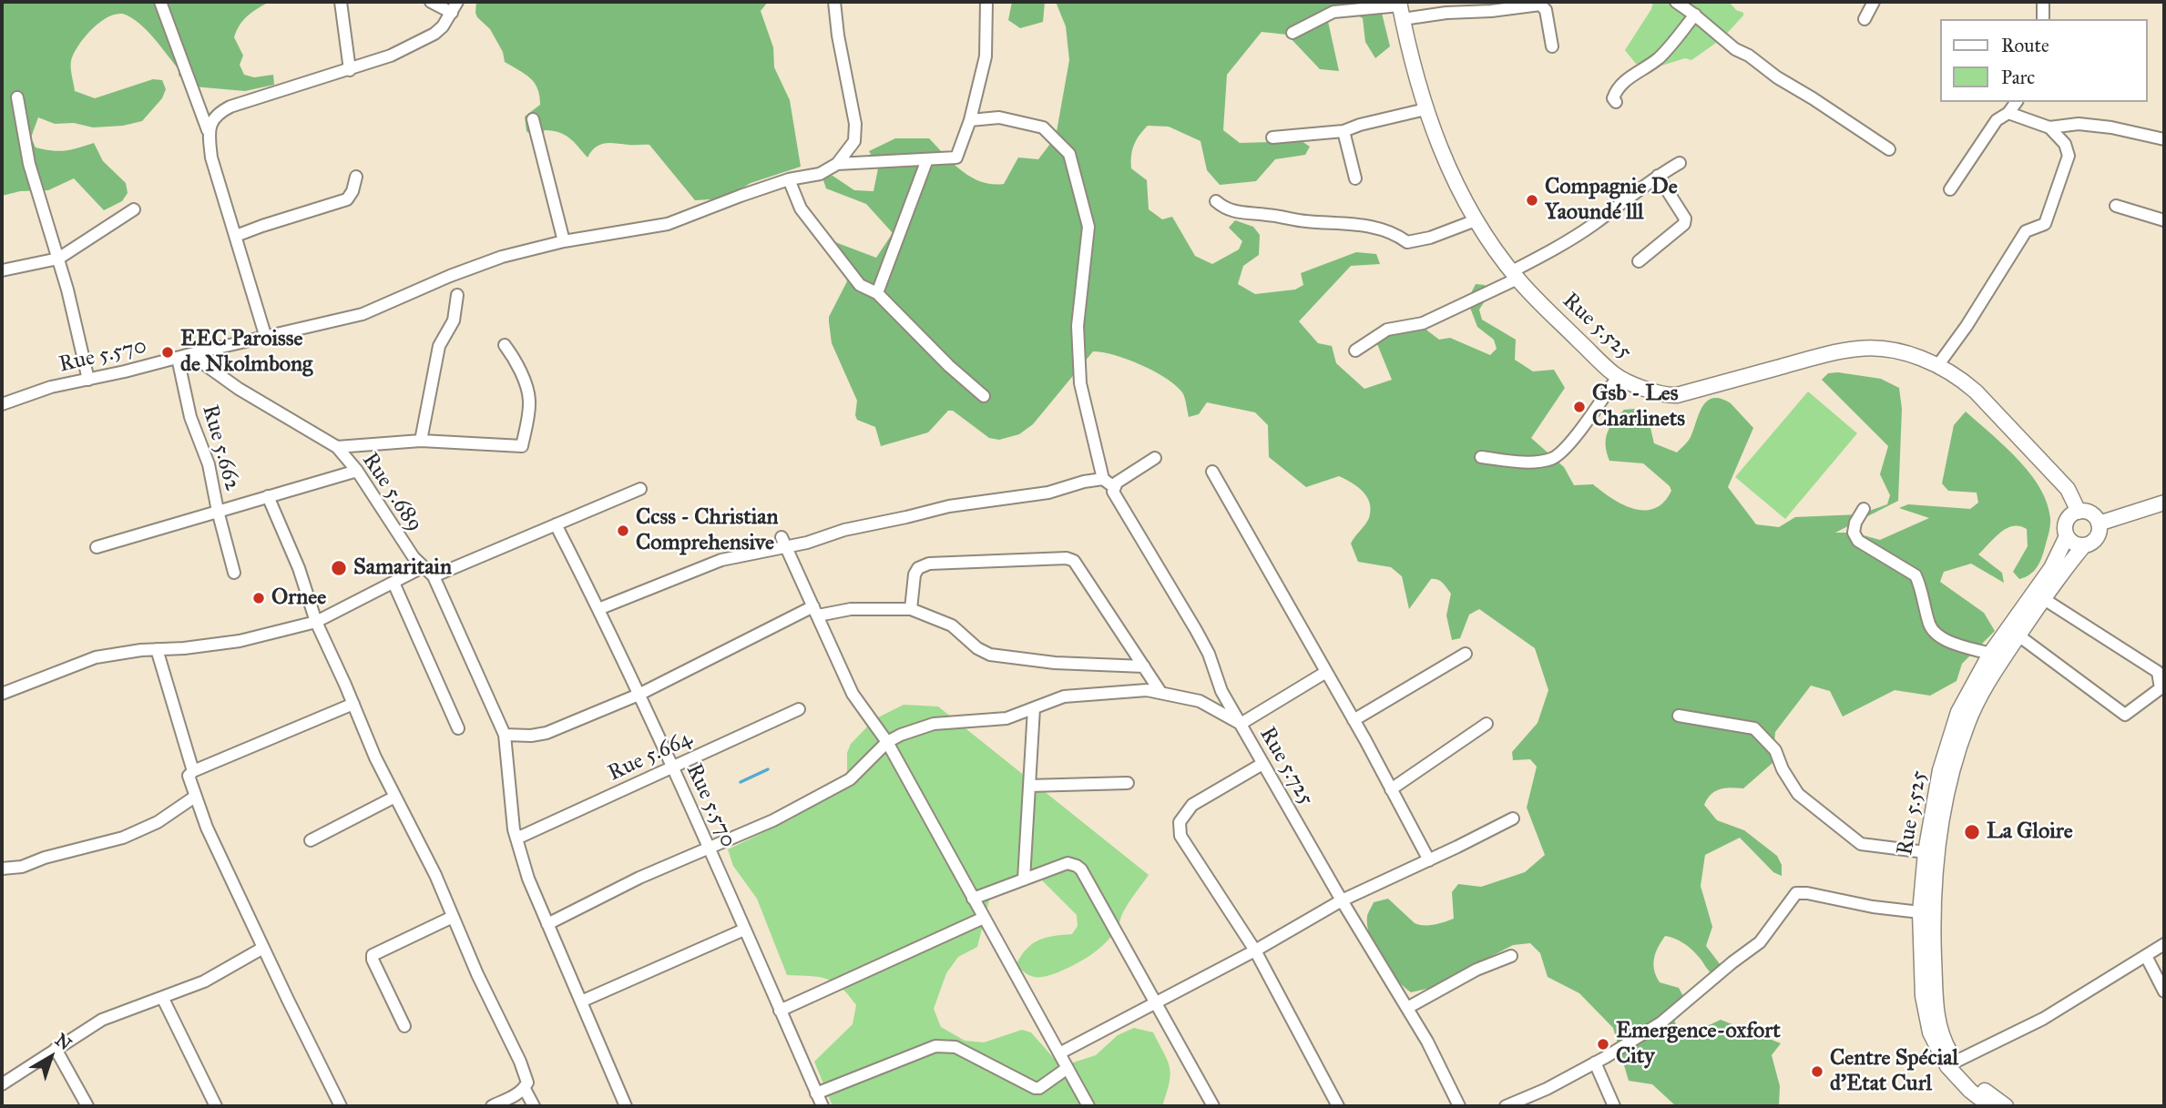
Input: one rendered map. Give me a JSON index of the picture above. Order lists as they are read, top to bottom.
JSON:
{
  "streets": {
    "street": [
      "Rue 5.525",
      "Rue 5.570",
      "Rue 5.662",
      "Rue 5.689",
      "Rue 5.664",
      "Rue 5.725"
    ]
  },
  "crossings": [
    ["Rue 5.570", "Rue 5.662"],
    ["Rue 5.570", "Rue 5.689"],
    ["Rue 5.570", "Rue 5.664"]
  ],
  "places": [
    "Compagnie De Yaoundé lll",
    "EEC Paroisse de Nkolmbong",
    "Gsb - Les Charlinets",
    "Ccss - Christian Comprehensive",
    "Samaritain",
    "Ornee",
    "La Gloire",
    "Emergence-oxfort City",
    "Centre Spécial d'Etat Curl"
  ],
  "legend": ["Route", "Parc"],
  "north": "top right"
}
